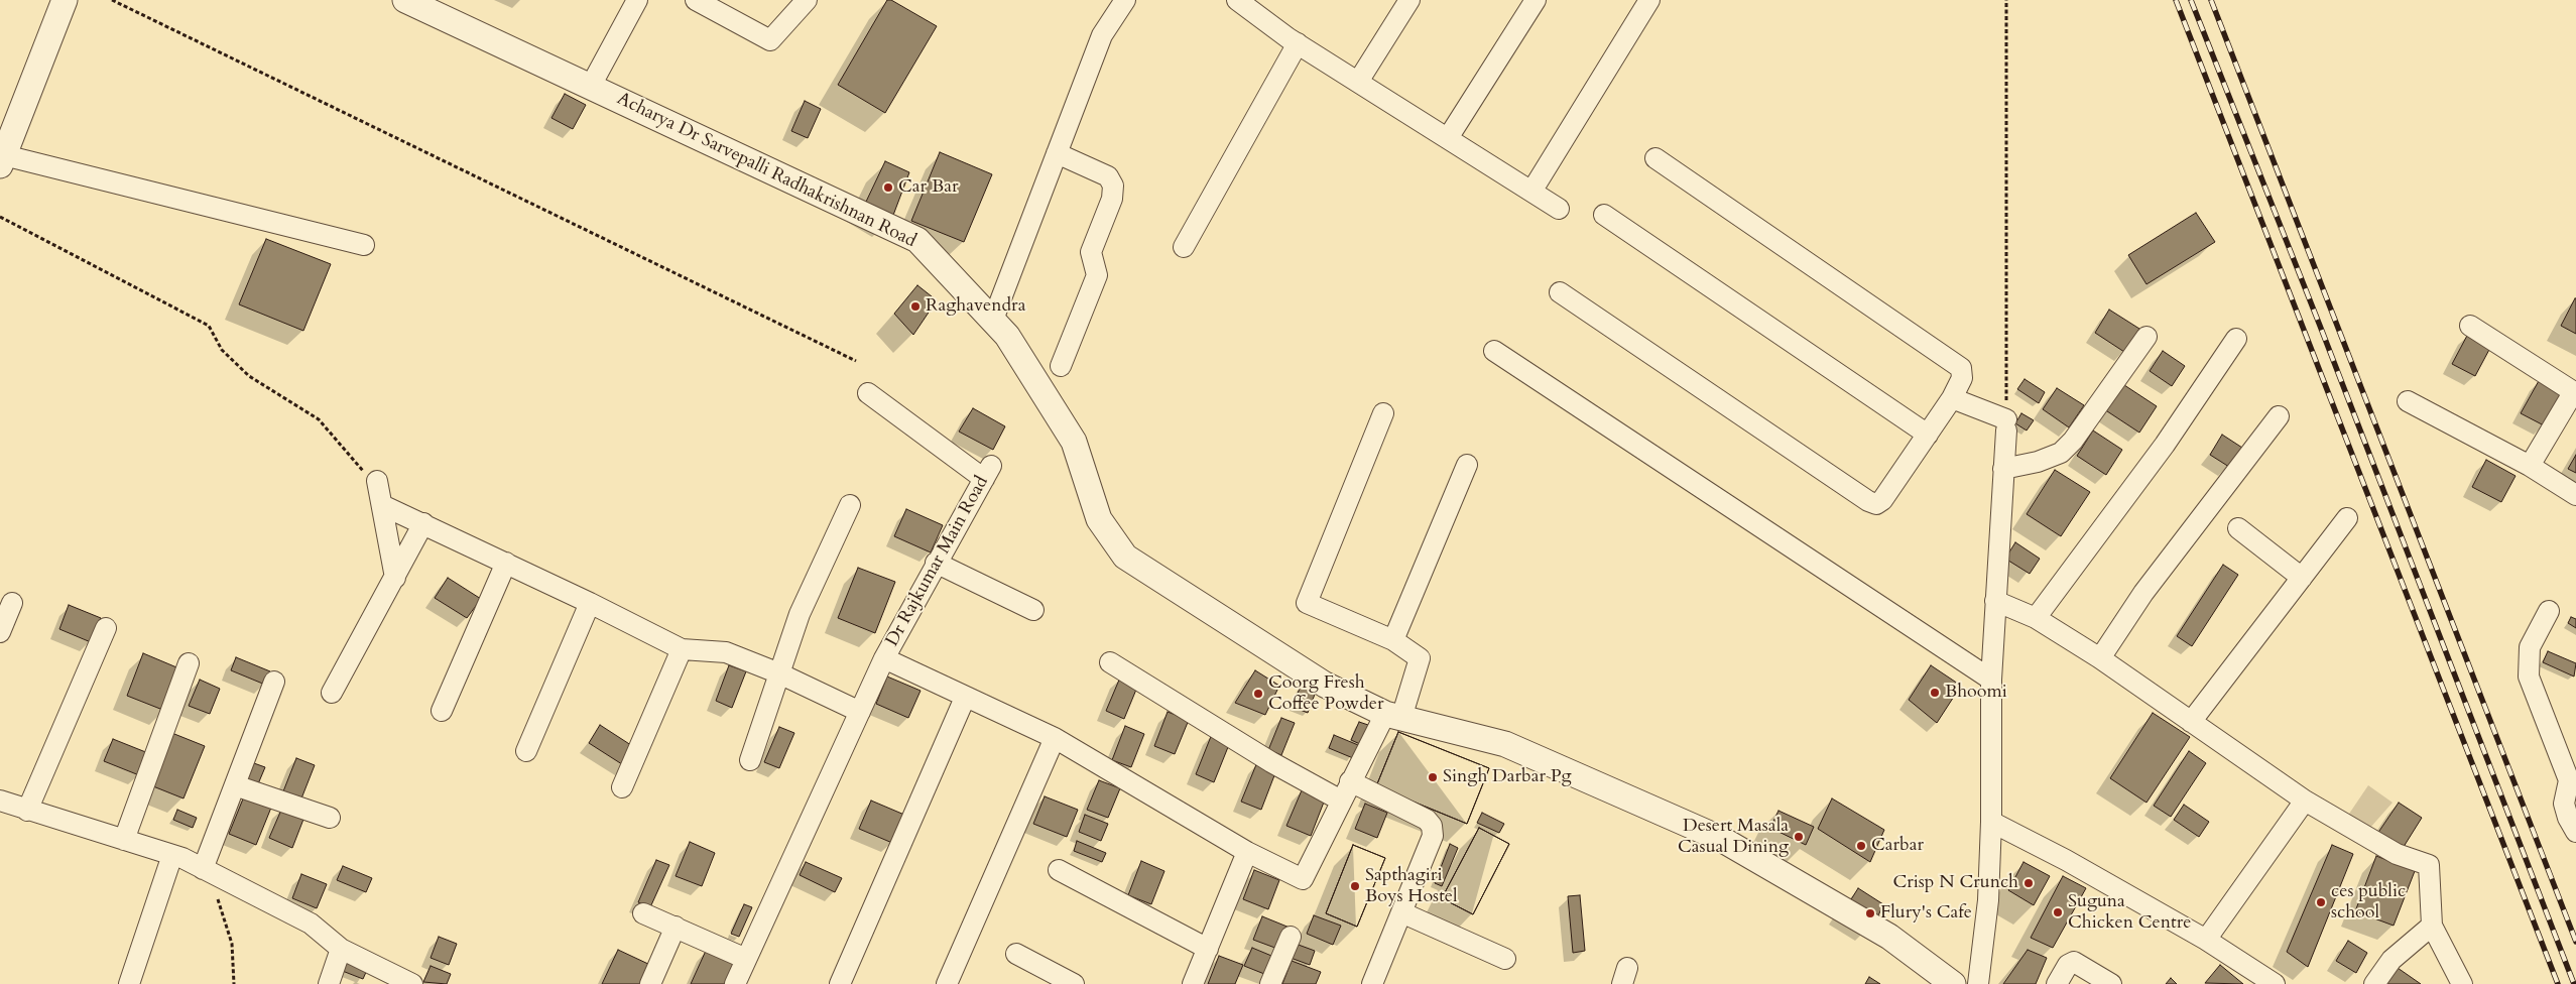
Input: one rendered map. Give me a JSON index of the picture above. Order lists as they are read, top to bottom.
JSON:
{
  "streets": {
    "street": ["Acharya Dr Sarvepalli Radhakrishnan Road", "Dr Rajkumar Main Road"]
  },
  "places": [
    "Car Bar",
    "Raghavendra",
    "Bhoomi",
    "Coorg Fresh Coffee Powder",
    "Singh Darbar Pg",
    "Desert Masala Casual Dining",
    "Carbar",
    "Crisp N Crunch",
    "Sapthagiri Boys Hostel",
    "ces public school",
    "Suguna Chicken Centre",
    "Flury's Cafe"
  ]
}
